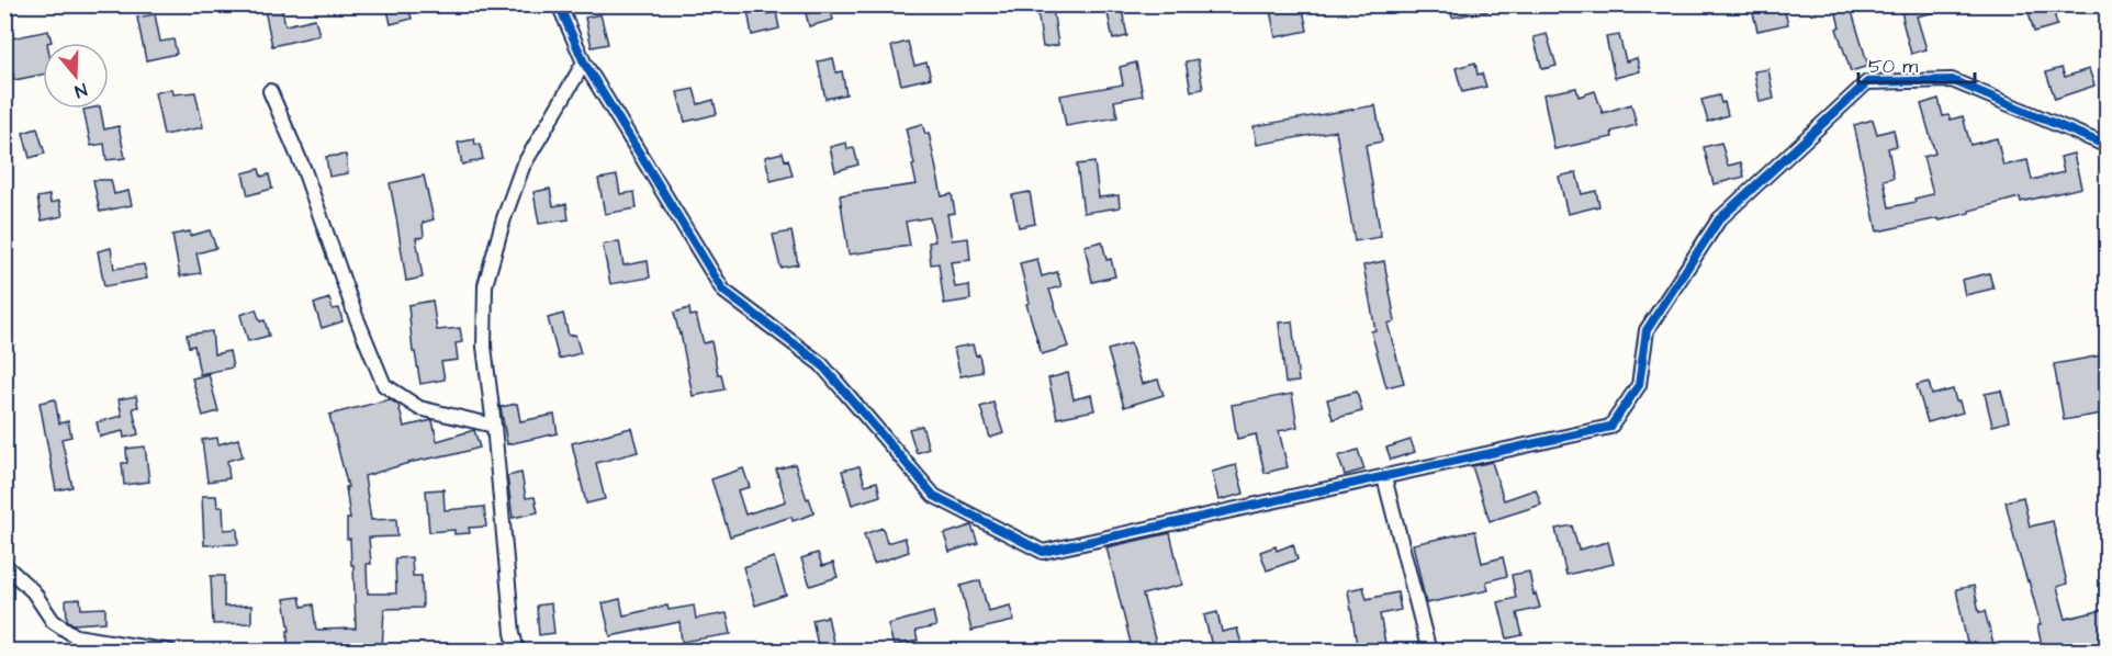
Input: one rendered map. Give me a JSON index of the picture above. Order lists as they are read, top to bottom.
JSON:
{
  "scale_bar": "50 m",
  "north": "bottom"
}
